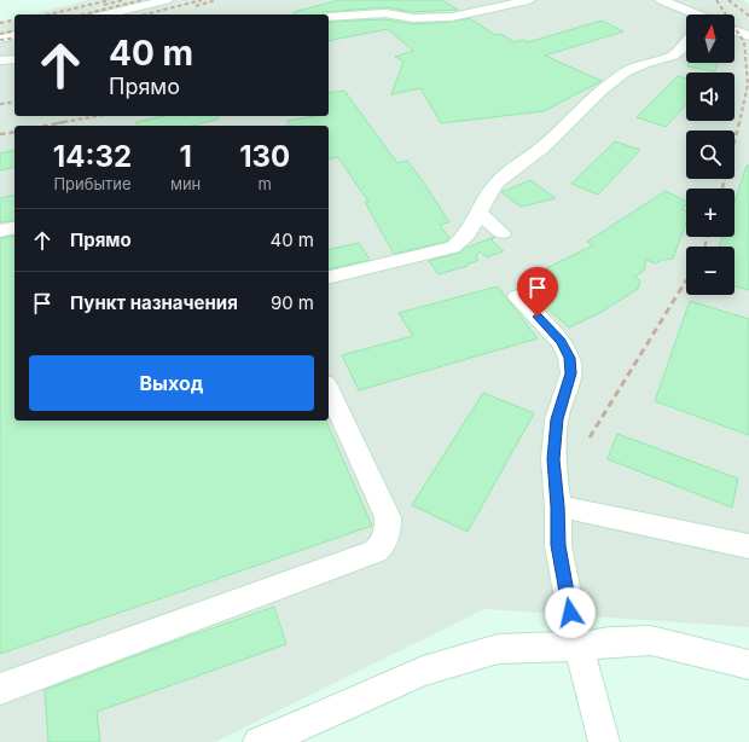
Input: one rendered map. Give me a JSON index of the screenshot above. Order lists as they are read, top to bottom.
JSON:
{
  "north": "top",
  "page": {
    "map_buttons": ["+", "−"],
    "turn": ["40 m", "Прямо"],
    "eta": [
      "14:32",
      "Прибытие",
      "1",
      "мин",
      "130",
      "m"
    ],
    "list": [
      {
        "name": "Прямо",
        "value": "40 m"
      },
      {
        "name": "Пункт назначения",
        "value": "90 m"
      }
    ],
    "buttons": "Выход"
  }
}
